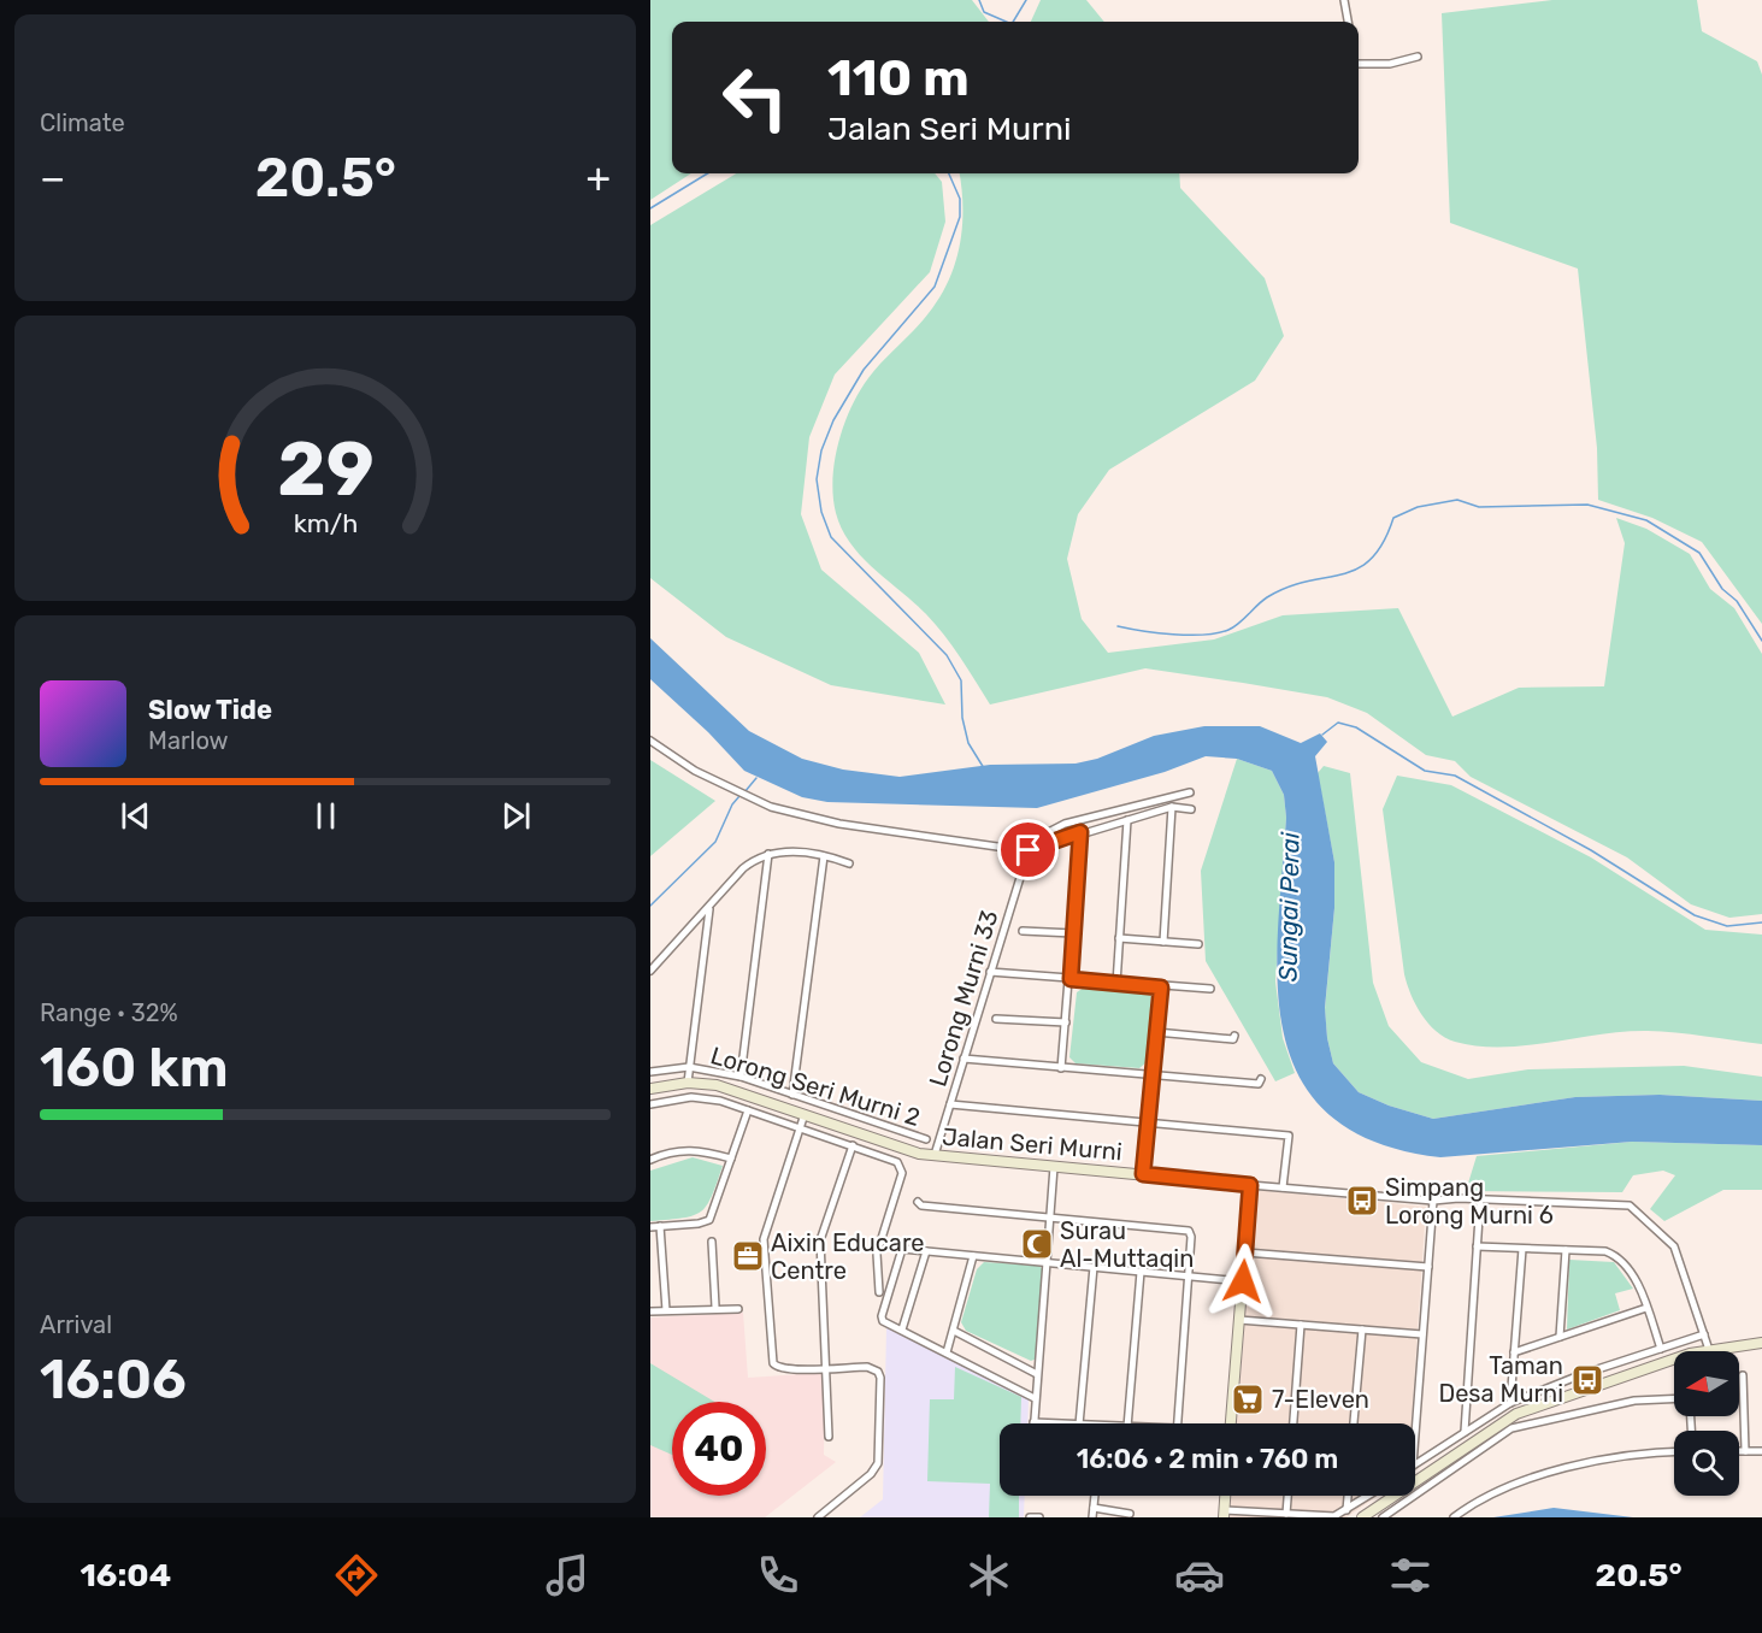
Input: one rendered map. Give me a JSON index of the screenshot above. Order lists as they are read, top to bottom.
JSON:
{
  "streets": {
    "street": ["Lorong Murni 33", "Lorong Seri Murni 2", "Jalan Seri Murni"]
  },
  "crossings": [
    ["Lorong Murni 33", "Jalan Seri Murni"]
  ],
  "water": ["Sungai Perai"],
  "places": {
    "bus stop": ["Simpang Lorong Murni 6", "Taman Desa Murni"],
    "mosque": ["Surau Al-Muttaqin"],
    "office": ["Aixin Educare Centre"],
    "supermarket": ["7-Eleven"]
  },
  "north": "left",
  "page": {
    "tile": [
      "Climate",
      ["Range · 32%", "160 km"],
      ["Arrival", "16:06"]
    ],
    "turn": ["110 m", "Jalan Seri Murni"],
    "heat": ["−", "20.5°", "+"],
    "song": ["Slow Tide", "Marlow"],
    "limit": "40",
    "trip": "16:06 · 2 min · 760 m",
    "tabs": ["16:04", "20.5°"],
    "gauge": ["29", "km/h"]
  }
}
